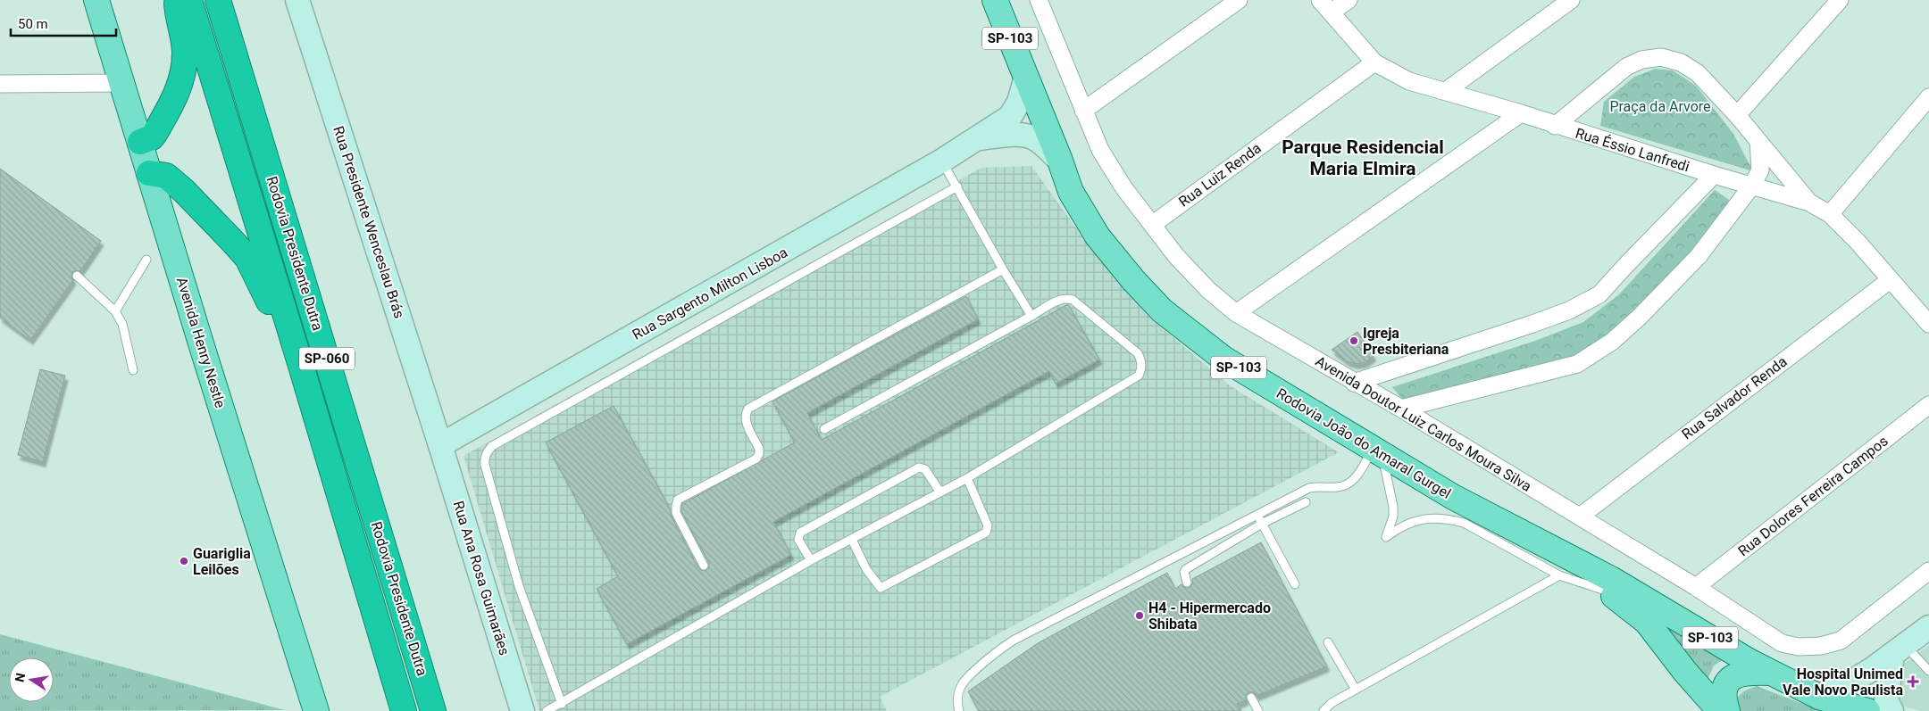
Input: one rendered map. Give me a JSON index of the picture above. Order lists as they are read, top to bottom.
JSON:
{
  "streets": {
    "highway": ["Rodovia Presidente Dutra", "SP-060"],
    "main road": ["SP-103", "Avenida Henry Nestle", "Rodovia João do Amaral Gurgel"],
    "street": [
      "Rua Éssio Lanfredi",
      "Rua Luiz Renda",
      "Rua Presidente Wenceslau Brás",
      "Rua Sargento Milton Lisboa",
      "Rua Salvador Renda",
      "Avenida Doutor Luiz Carlos Moura Silva",
      "Rua Dolores Ferreira Campos",
      "Rua Ana Rosa Guimarães"
    ]
  },
  "crossings": [
    ["SP-103", "Rodovia João do Amaral Gurgel"],
    ["Rua Éssio Lanfredi", "Rua Luiz Renda"],
    ["Rua Éssio Lanfredi", "Rua Salvador Renda"],
    ["Rua Luiz Renda", "Avenida Doutor Luiz Carlos Moura Silva"],
    ["Rua Presidente Wenceslau Brás", "Rua Sargento Milton Lisboa"],
    ["Rua Presidente Wenceslau Brás", "Rua Ana Rosa Guimarães"],
    ["Rua Sargento Milton Lisboa", "Rodovia João do Amaral Gurgel"],
    ["Rua Sargento Milton Lisboa", "Rua Ana Rosa Guimarães"],
    ["Rua Salvador Renda", "Avenida Doutor Luiz Carlos Moura Silva"],
    ["Avenida Doutor Luiz Carlos Moura Silva", "Rua Dolores Ferreira Campos"]
  ],
  "districts": ["Parque Residencial Maria Elmira"],
  "parks": ["Praça da Arvore"],
  "places": {
    "other": ["Igreja Presbiteriana", "Guariglia Leilões", "H4 - Hipermercado Shibata"],
    "health": ["Hospital Unimed Vale Novo Paulista"]
  },
  "scale_bar": "50 m",
  "north": "left"
}
